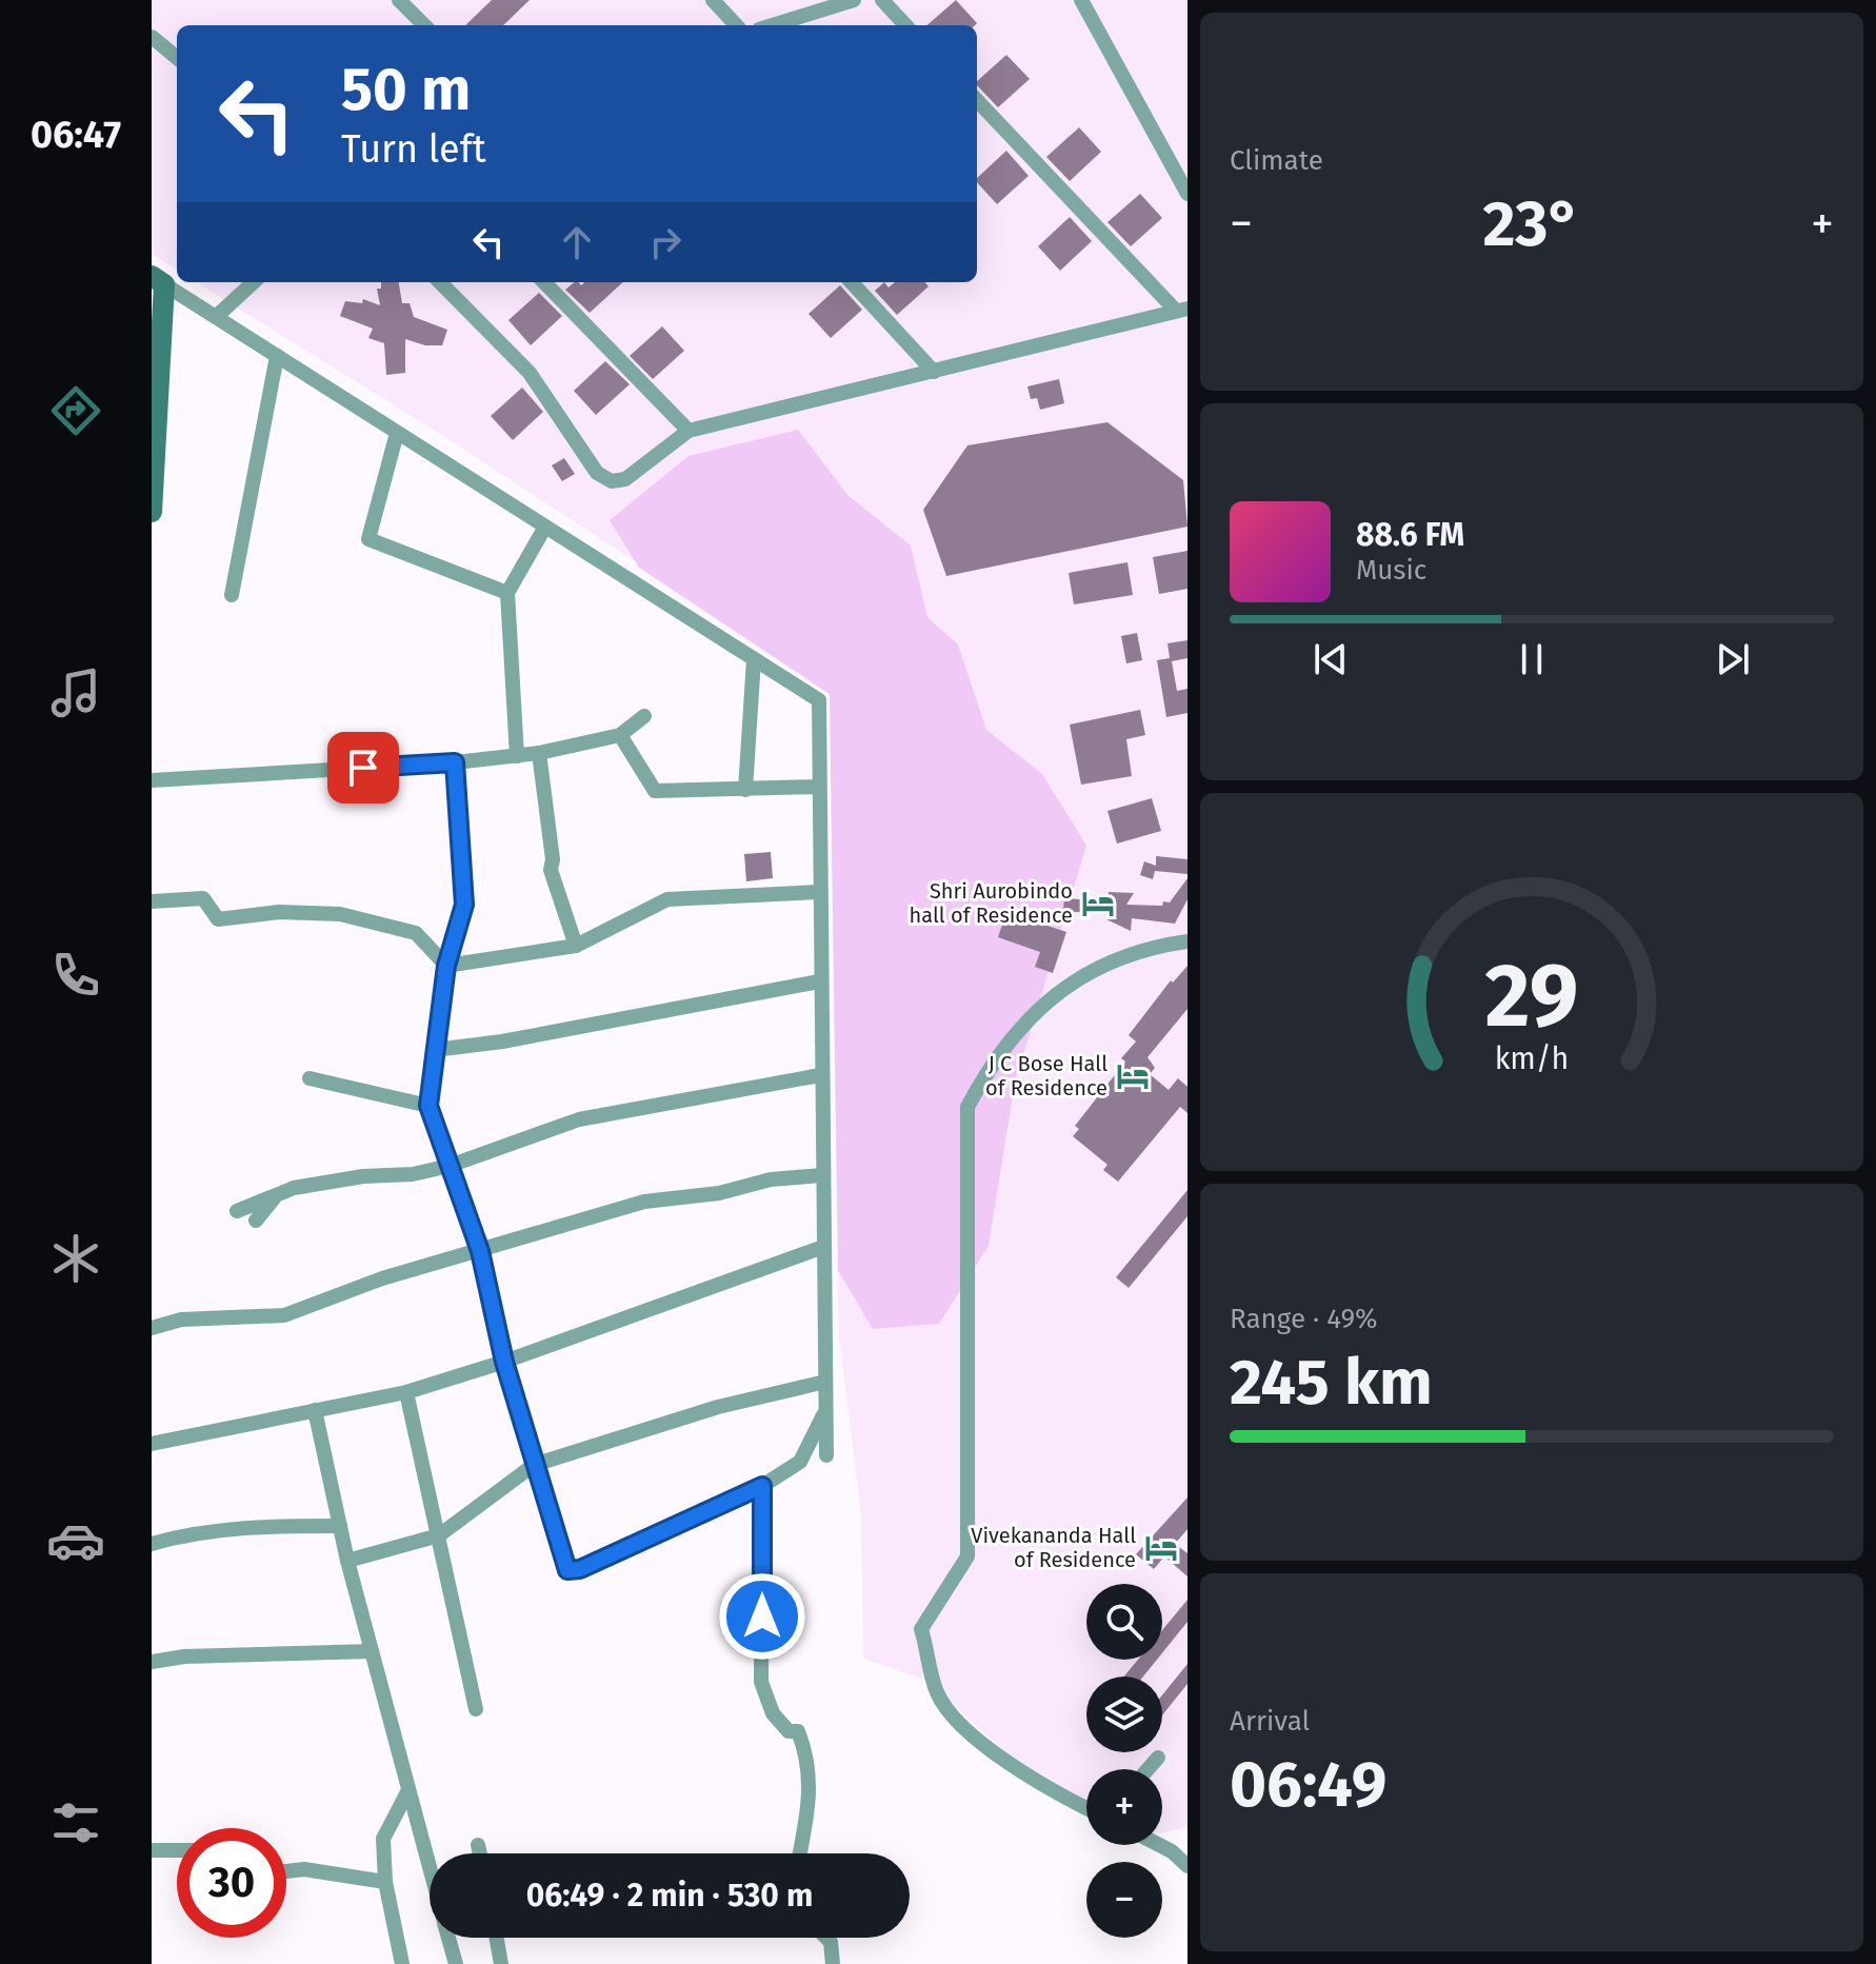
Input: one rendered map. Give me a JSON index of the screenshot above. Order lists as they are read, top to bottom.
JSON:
{
  "places": {
    "hotel": ["Shri Aurobindo hall of Residence", "J C Bose Hall of Residence", "Vivekananda Hall of Residence"]
  },
  "page": {
    "tabs": "06:47",
    "tile": [
      "Climate",
      ["Range · 49%", "245 km"],
      ["Arrival", "06:49"]
    ],
    "turn": ["50 m", "Turn left"],
    "heat": ["−", "23°", "+"],
    "song": ["88.6 FM", "Music"],
    "map_buttons": ["+", "−"],
    "limit": "30",
    "trip": "06:49 · 2 min · 530 m",
    "gauge": ["29", "km/h"]
  }
}
